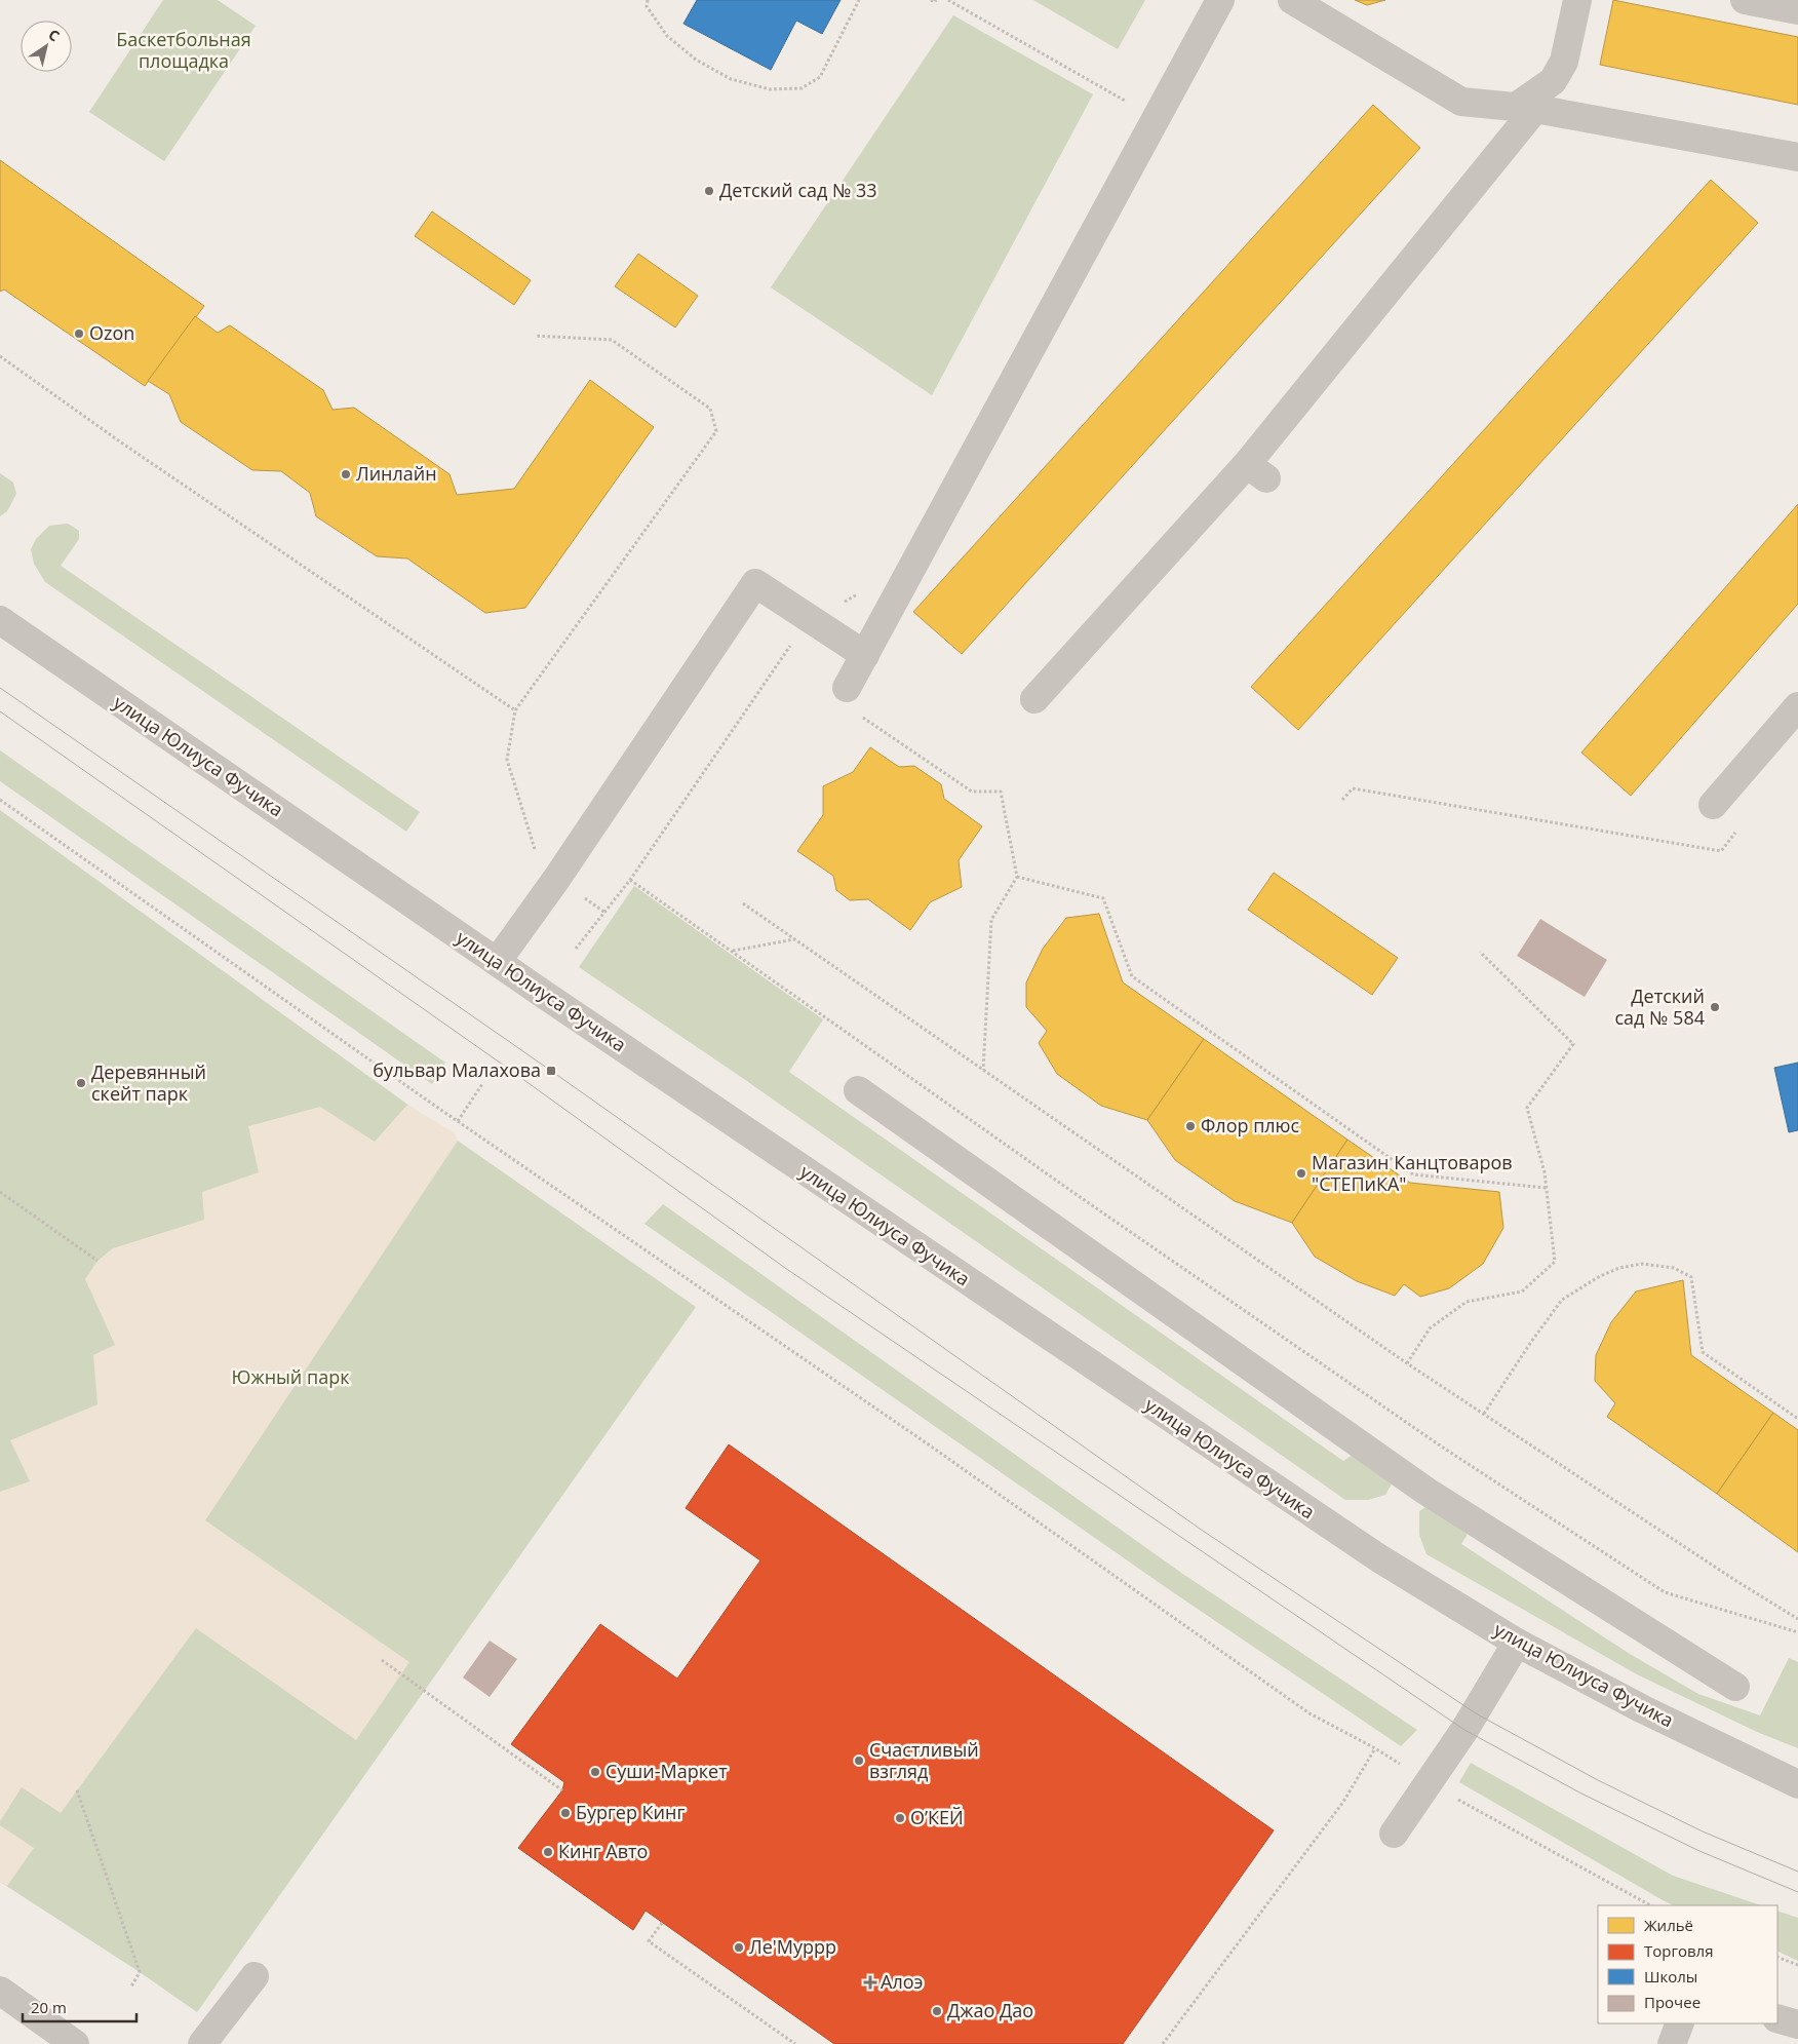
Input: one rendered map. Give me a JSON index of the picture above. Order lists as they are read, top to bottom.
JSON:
{
  "streets": {
    "street": ["улица Юлиуса Фучика"]
  },
  "parks": ["Баскетбольная площадка", "Южный парк"],
  "places": {
    "other": [
      "Детский сад № 33",
      "Ozon",
      "Линлайн",
      "Детский сад № 584",
      "Деревянный скейт парк",
      "Флор плюс",
      "Магазин Канцтоваров \"СТЕПиКА\"",
      "Счастливый взгляд",
      "Суши-Маркет",
      "Бургер Кинг",
      "О’КЕЙ",
      "Кинг Авто",
      "Ле'Муррр",
      "Джао Дао"
    ],
    "transit": ["бульвар Малахова"],
    "health": ["Алоэ"]
  },
  "legend": [
    "Жильё",
    "Торговля",
    "Школы",
    "Прочее"
  ],
  "scale_bar": "20 m",
  "north": "top right"
}
